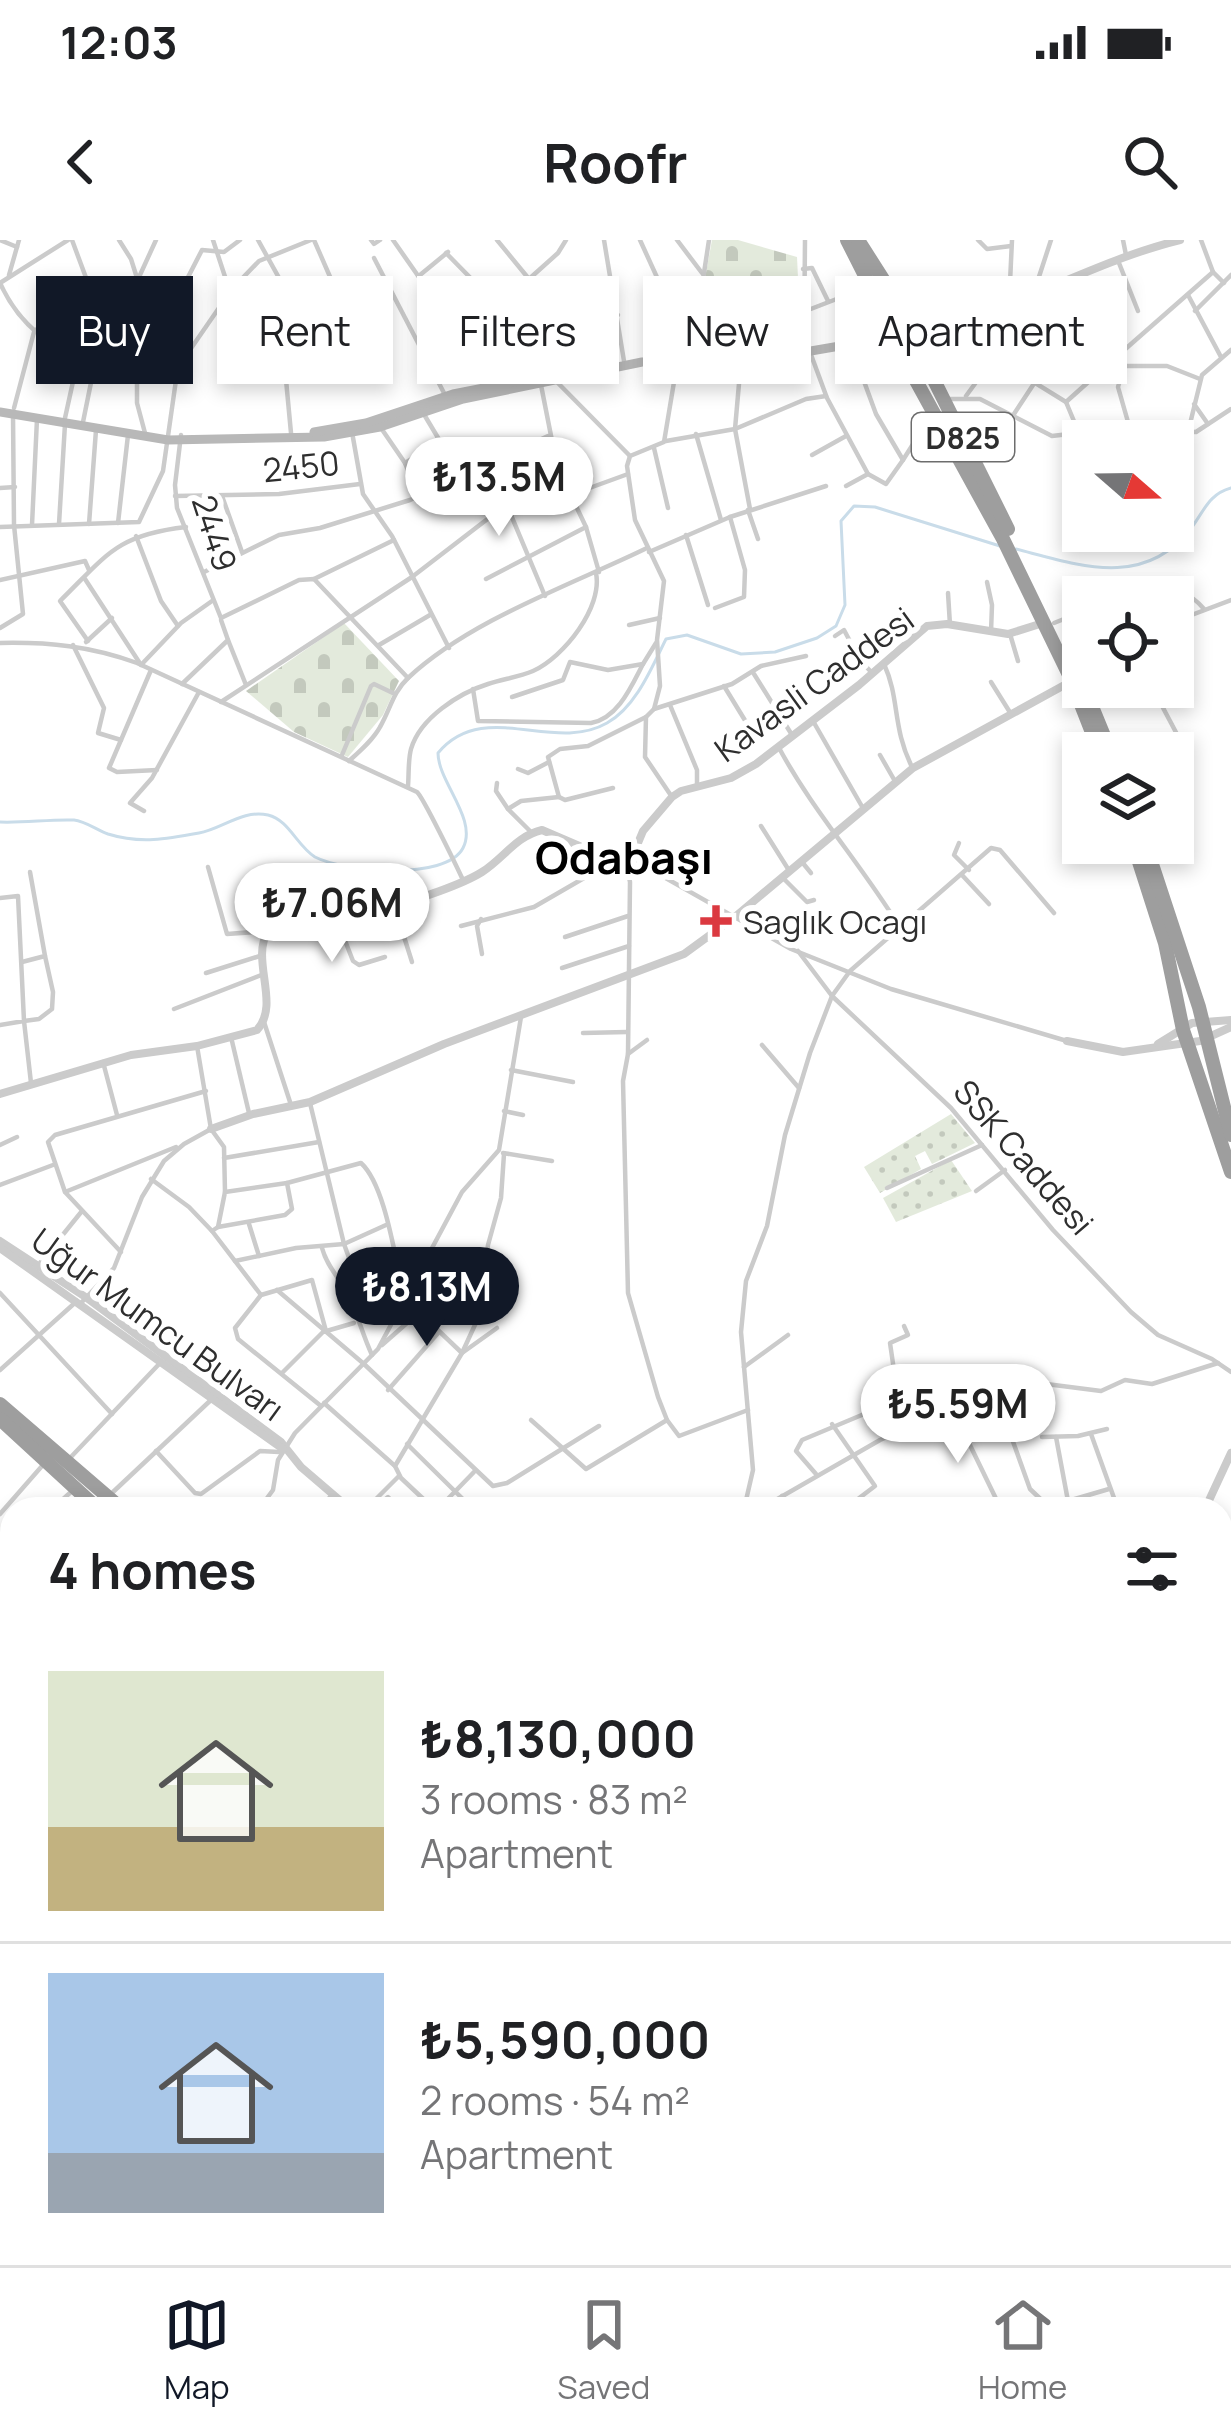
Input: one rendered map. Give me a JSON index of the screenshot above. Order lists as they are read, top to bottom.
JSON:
{
  "streets": {
    "highway": ["D825"],
    "street": [
      "2450",
      "2449",
      "Kavasli Caddesi",
      "SSK Caddesi",
      "Uğur Mumcu Bulvarı"
    ]
  },
  "crossings": [
    ["D825", "Kavasli Caddesi"],
    ["2450", "2449"]
  ],
  "districts": ["Odabaşı"],
  "places": {
    "health": ["Saglık Ocagı"]
  },
  "north": "right",
  "page": {
    "status": "12:03",
    "header": "Roofr",
    "chip": [
      "Buy",
      "Rent",
      "Filters",
      "New",
      "Apartment"
    ],
    "price": [
      "₺13.5M",
      "₺7.06M",
      "₺8.13M",
      "₺5.59M"
    ],
    "heading": "4 homes",
    "list": [
      {
        "name": "₺8,130,000",
        "note": "3 rooms · 83 m² · Apartment"
      },
      {
        "name": "₺5,590,000",
        "note": "2 rooms · 54 m² · Apartment"
      }
    ],
    "tabs": ["Map", "Saved", "Home"]
  }
}
